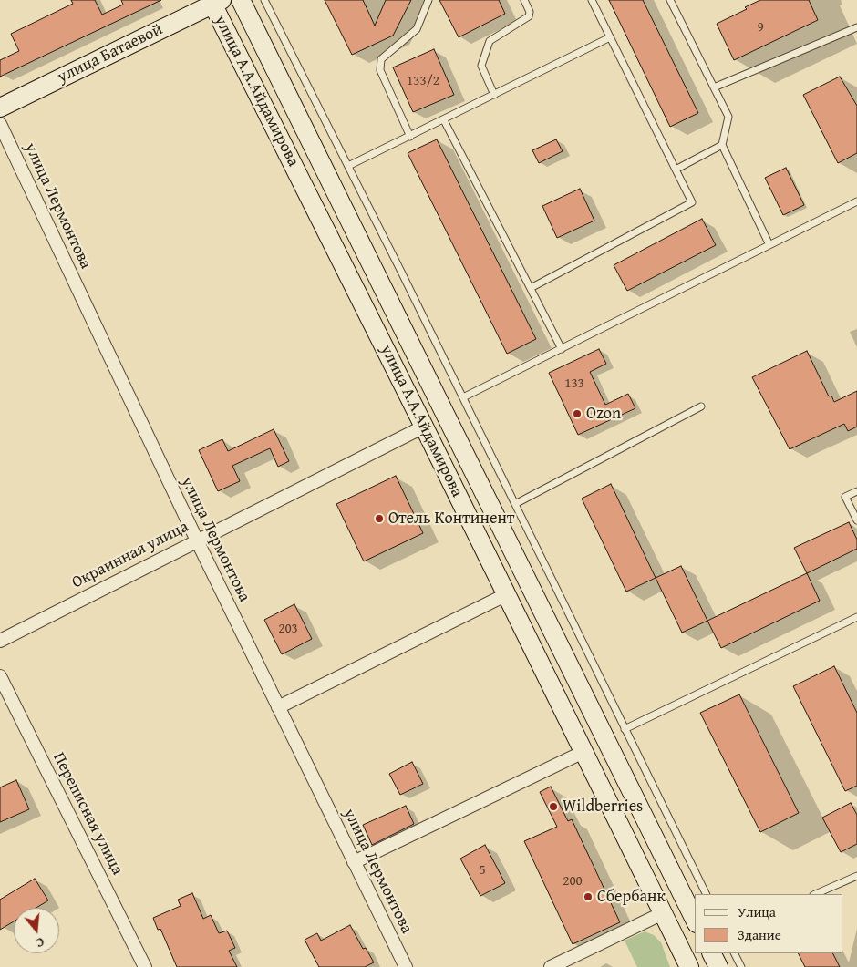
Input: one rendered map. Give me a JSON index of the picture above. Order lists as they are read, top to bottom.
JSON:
{
  "streets": {
    "main road": ["улица Батаевой", "улица А.А.Айдамирова"],
    "street": ["улица Лермонтова", "Окраинная улица", "Переписная улица"]
  },
  "crossings": [
    ["улица Батаевой", "улица А.А.Айдамирова"],
    ["улица А.А.Айдамирова", "Окраинная улица"],
    ["улица Лермонтова", "Окраинная улица"]
  ],
  "places": [
    "Ozon",
    "Отель Континент",
    "Wildberries",
    "Сбербанк"
  ],
  "house_numbers": [
    "9",
    "133/2",
    "133",
    "203",
    "5",
    "200"
  ],
  "legend": ["Улица", "Здание"],
  "north": "bottom"
}
